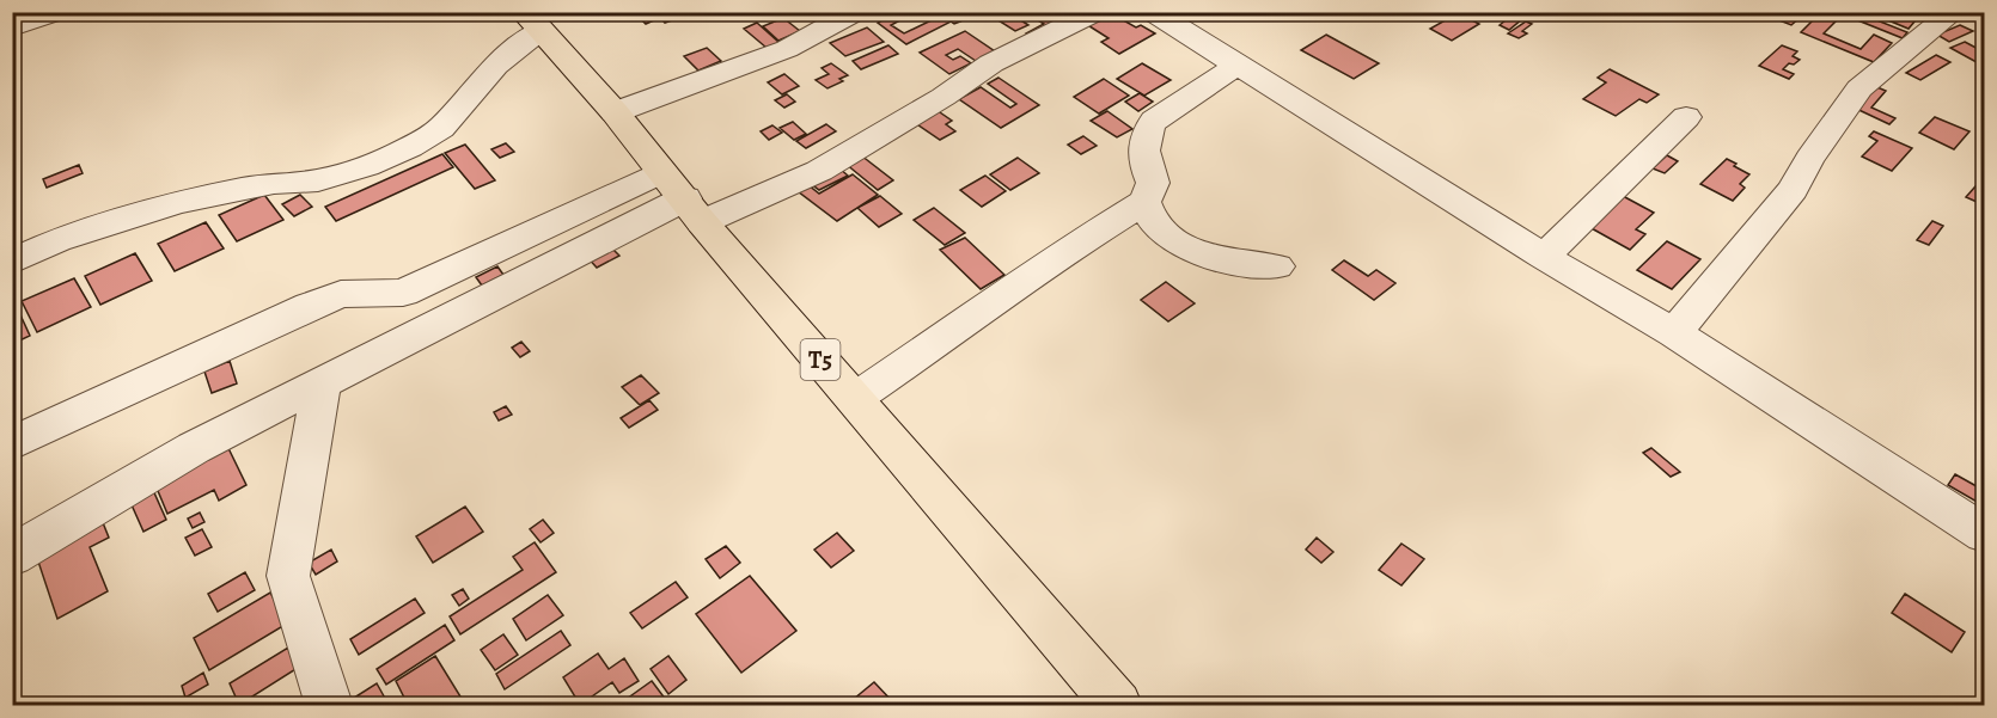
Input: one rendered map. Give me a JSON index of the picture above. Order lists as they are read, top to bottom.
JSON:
{
  "streets": {
    "highway": ["T5"]
  }
}
